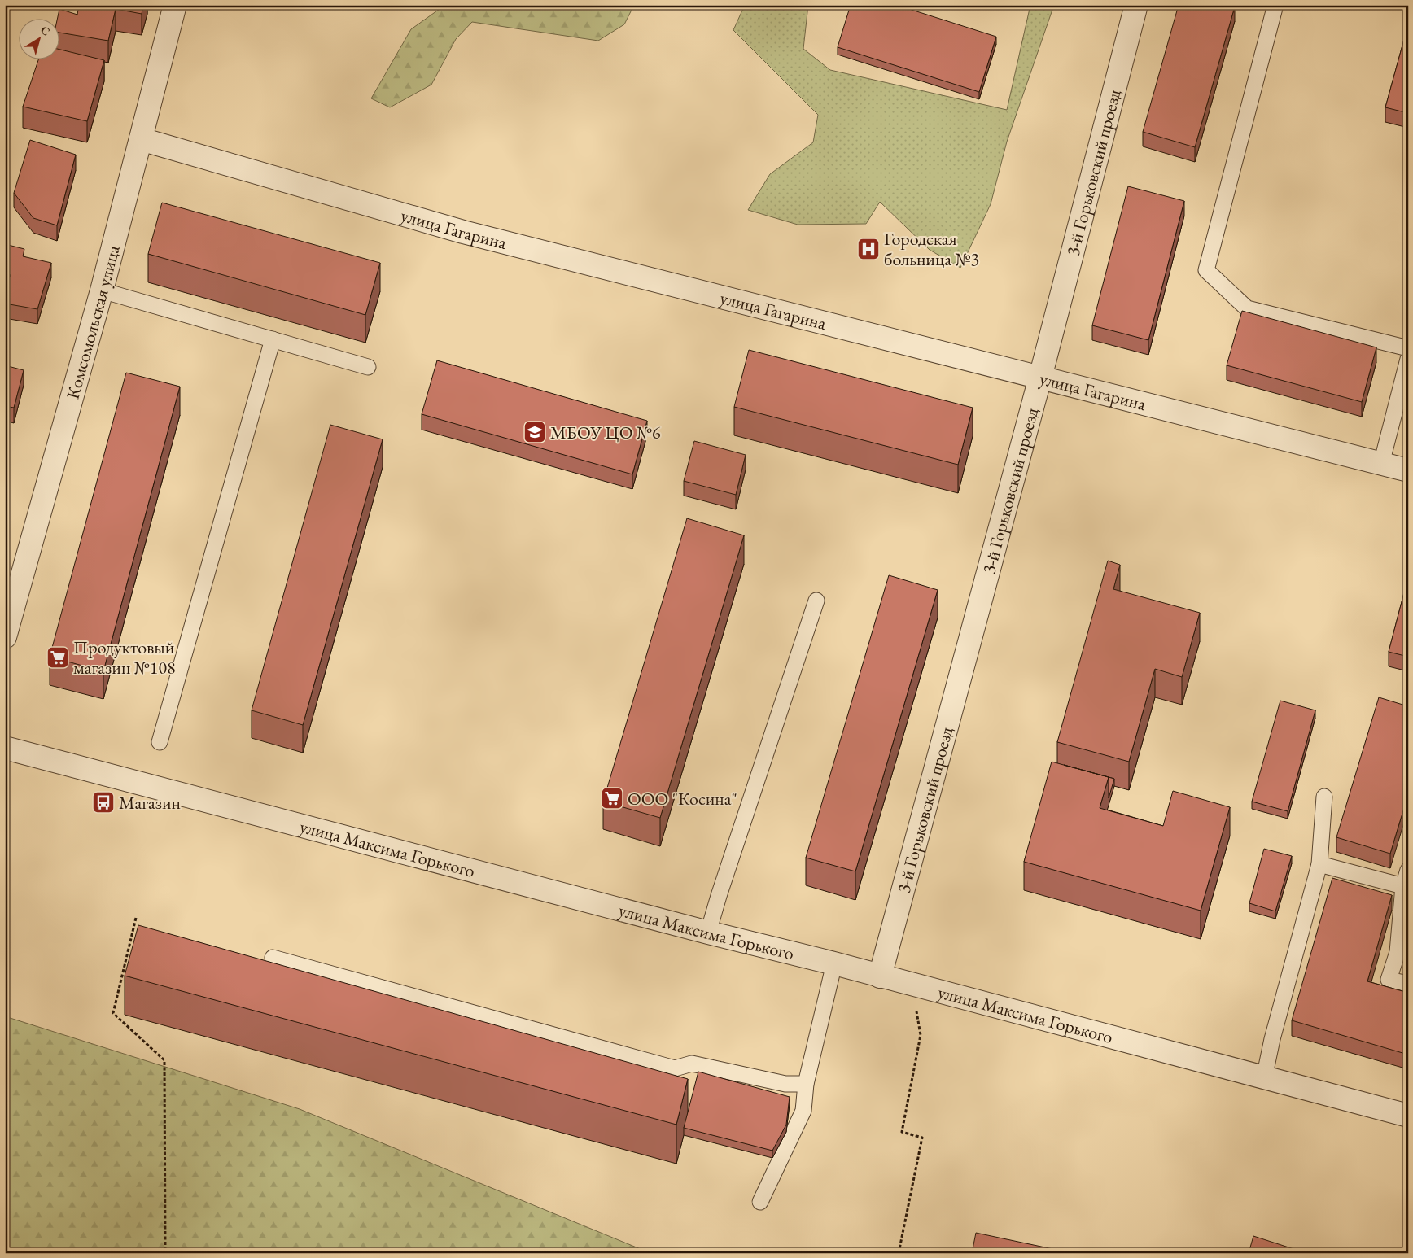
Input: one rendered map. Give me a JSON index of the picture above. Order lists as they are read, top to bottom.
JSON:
{
  "streets": {
    "street": [
      "3-й Горьковский проезд",
      "улица Гагарина",
      "Комсомольская улица",
      "улица Максима Горького"
    ]
  },
  "crossings": [
    ["3-й Горьковский проезд", "улица Гагарина"],
    ["3-й Горьковский проезд", "улица Максима Горького"],
    ["улица Гагарина", "Комсомольская улица"]
  ],
  "places": {
    "hospital": ["Городская больница №3"],
    "school or university": ["МБОУ ЦО №6"],
    "supermarket": ["Продуктовый магазин №108", "ООО \"Косина\""],
    "bus stop": ["Магазин"]
  },
  "north": "top right"
}
